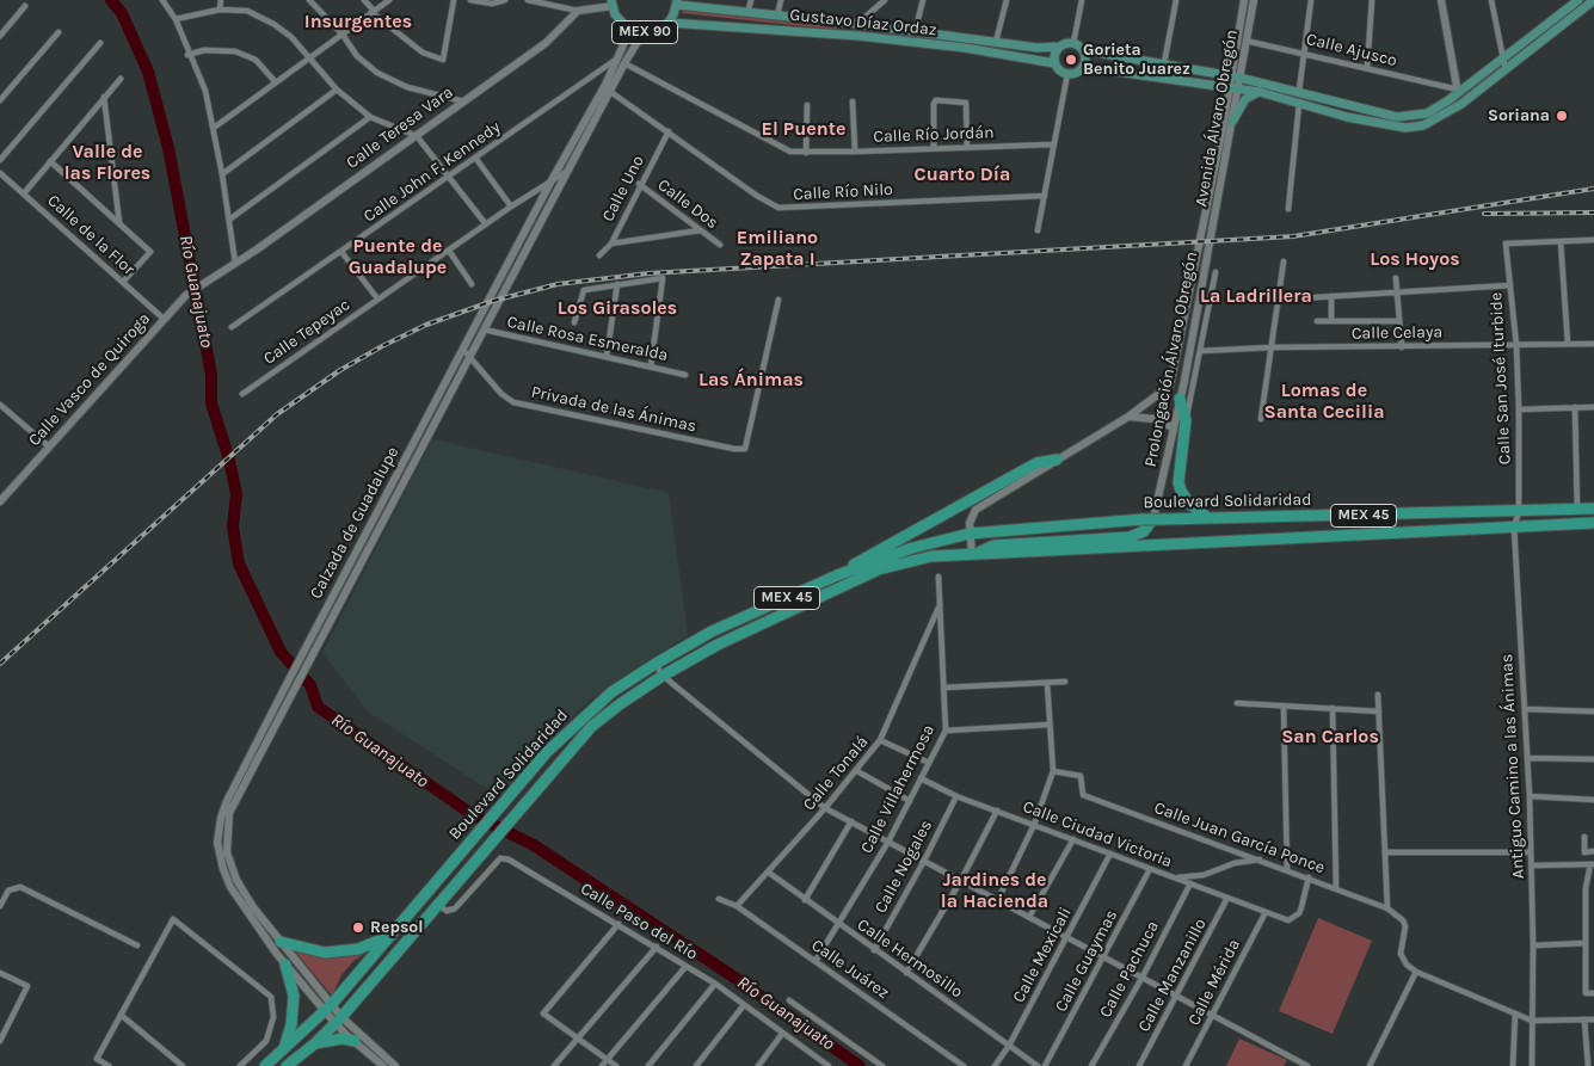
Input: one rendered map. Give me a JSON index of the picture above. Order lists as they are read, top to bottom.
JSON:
{
  "streets": {
    "highway": ["Boulevard Solidaridad", "MEX 45"],
    "main road": ["Gustavo Díaz Ordaz", "MEX 90"],
    "street": [
      "Calle Ajusco",
      "Avenida Álvaro Obregón",
      "Calle Teresa Vara",
      "Calle Río Jordán",
      "Calle John F. Kennedy",
      "Calle Uno",
      "Calle Río Nilo",
      "Calle Dos",
      "Calle de la Flor",
      "Calle Tepeyac",
      "Calle Celaya",
      "Calle Rosa Esmeralda",
      "Prolongación Álvaro Obregón",
      "Calle San José Iturbide",
      "Calle Vasco de Quiroga",
      "Privada de las Ánimas",
      "Calzada de Guadalupe",
      "Antiguo Camino a las Ánimas",
      "Calle Tonalá",
      "Calle Villahermosa",
      "Calle Ciudad Victoria",
      "Calle Juan García Ponce",
      "Calle Nogales",
      "Calle Paso del Río",
      "Calle Mexicali",
      "Calle Hermosillo",
      "Calle Guaymas",
      "Calle Juárez",
      "Calle Pachuca",
      "Calle Manzanillo",
      "Calle Mérida"
    ]
  },
  "crossings": [
    ["Gustavo Díaz Ordaz", "MEX 90"],
    ["MEX 90", "Calzada de Guadalupe"],
    ["Calle Ajusco", "Avenida Álvaro Obregón"],
    ["Avenida Álvaro Obregón", "Prolongación Álvaro Obregón"],
    ["Calle Teresa Vara", "Calle Vasco de Quiroga"],
    ["Calle Río Jordán", "Calle John F. Kennedy"],
    ["Calle Río Jordán", "Calzada de Guadalupe"],
    ["Calle John F. Kennedy", "Calzada de Guadalupe"],
    ["Calle Uno", "Calle Río Nilo"],
    ["Calle Uno", "Calle Dos"],
    ["Calle Río Nilo", "Calzada de Guadalupe"],
    ["Calle de la Flor", "Calle Vasco de Quiroga"],
    ["Calle Tepeyac", "Calzada de Guadalupe"],
    ["Calle Celaya", "Calle San José Iturbide"],
    ["Calle Rosa Esmeralda", "Calzada de Guadalupe"],
    ["Prolongación Álvaro Obregón", "Boulevard Solidaridad"],
    ["Calle San José Iturbide", "Boulevard Solidaridad"],
    ["Calle San José Iturbide", "Antiguo Camino a las Ánimas"],
    ["Privada de las Ánimas", "Calzada de Guadalupe"],
    ["Boulevard Solidaridad", "Calzada de Guadalupe"],
    ["Boulevard Solidaridad", "Antiguo Camino a las Ánimas"],
    ["Boulevard Solidaridad", "Calle Paso del Río"],
    ["Calle Tonalá", "Calle Villahermosa"],
    ["Calle Tonalá", "Calle Hermosillo"],
    ["Calle Tonalá", "Calle Juárez"],
    ["Calle Villahermosa", "Calle Ciudad Victoria"],
    ["Calle Villahermosa", "Calle Hermosillo"],
    ["Calle Villahermosa", "Calle Juárez"],
    ["Calle Ciudad Victoria", "Calle Juan García Ponce"],
    ["Calle Ciudad Victoria", "Calle Nogales"],
    ["Calle Ciudad Victoria", "Calle Mexicali"],
    ["Calle Ciudad Victoria", "Calle Guaymas"],
    ["Calle Ciudad Victoria", "Calle Pachuca"],
    ["Calle Ciudad Victoria", "Calle Manzanillo"],
    ["Calle Ciudad Victoria", "Calle Mérida"],
    ["Calle Nogales", "Calle Hermosillo"],
    ["Calle Mexicali", "Calle Hermosillo"]
  ],
  "districts": [
    "Insurgentes",
    "El Puente",
    "Valle de las Flores",
    "Cuarto Día",
    "Emiliano Zapata I",
    "Puente de Guadalupe",
    "Los Hoyos",
    "La Ladrillera",
    "Los Girasoles",
    "Las Ánimas",
    "Lomas de Santa Cecilia",
    "San Carlos",
    "Jardines de la Hacienda"
  ],
  "water": ["Río Guanajuato"],
  "places": ["Gorieta Benito Juarez", "Soriana", "Repsol"]
}
